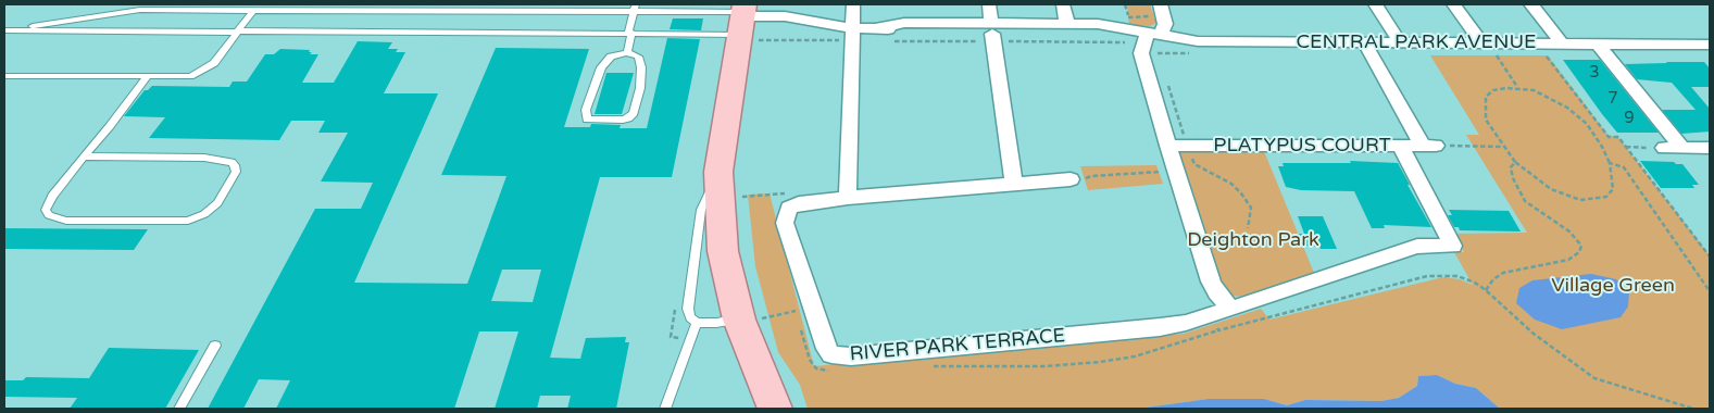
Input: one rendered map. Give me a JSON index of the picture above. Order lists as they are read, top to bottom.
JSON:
{
  "streets": {
    "street": ["CENTRAL PARK AVENUE", "PLATYPUS COURT", "RIVER PARK TERRACE"]
  },
  "crossings": [
    ["PLATYPUS COURT", "RIVER PARK TERRACE"]
  ],
  "parks": ["Deighton Park", "Village Green"],
  "house_numbers": ["3", "7", "9"]
}
